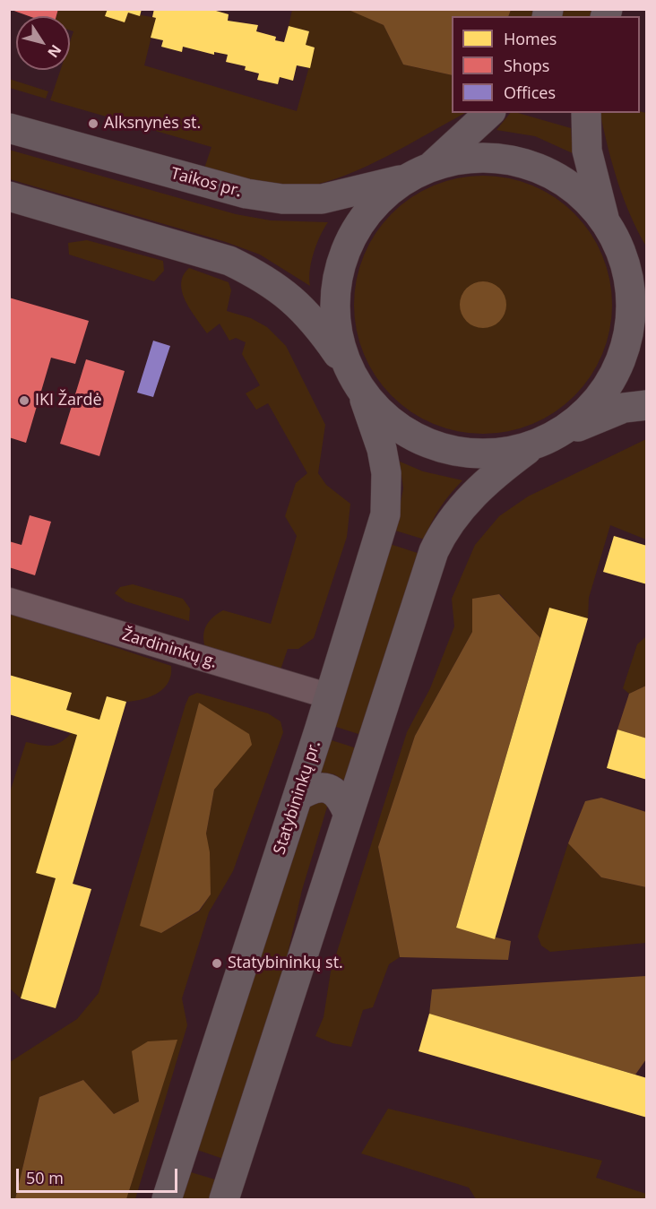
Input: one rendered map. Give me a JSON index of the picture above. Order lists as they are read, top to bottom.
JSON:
{
  "streets": {
    "main road": ["Taikos pr.", "Statybininkų pr."],
    "street": ["Žardininkų g."]
  },
  "crossings": [
    ["Taikos pr.", "Statybininkų pr."],
    ["Žardininkų g.", "Statybininkų pr."]
  ],
  "places": ["Alksnynės st.", "IKI Žardė", "Statybininkų st."],
  "legend": ["Homes", "Shops", "Offices"],
  "scale_bar": "50 m",
  "north": "bottom right"
}
